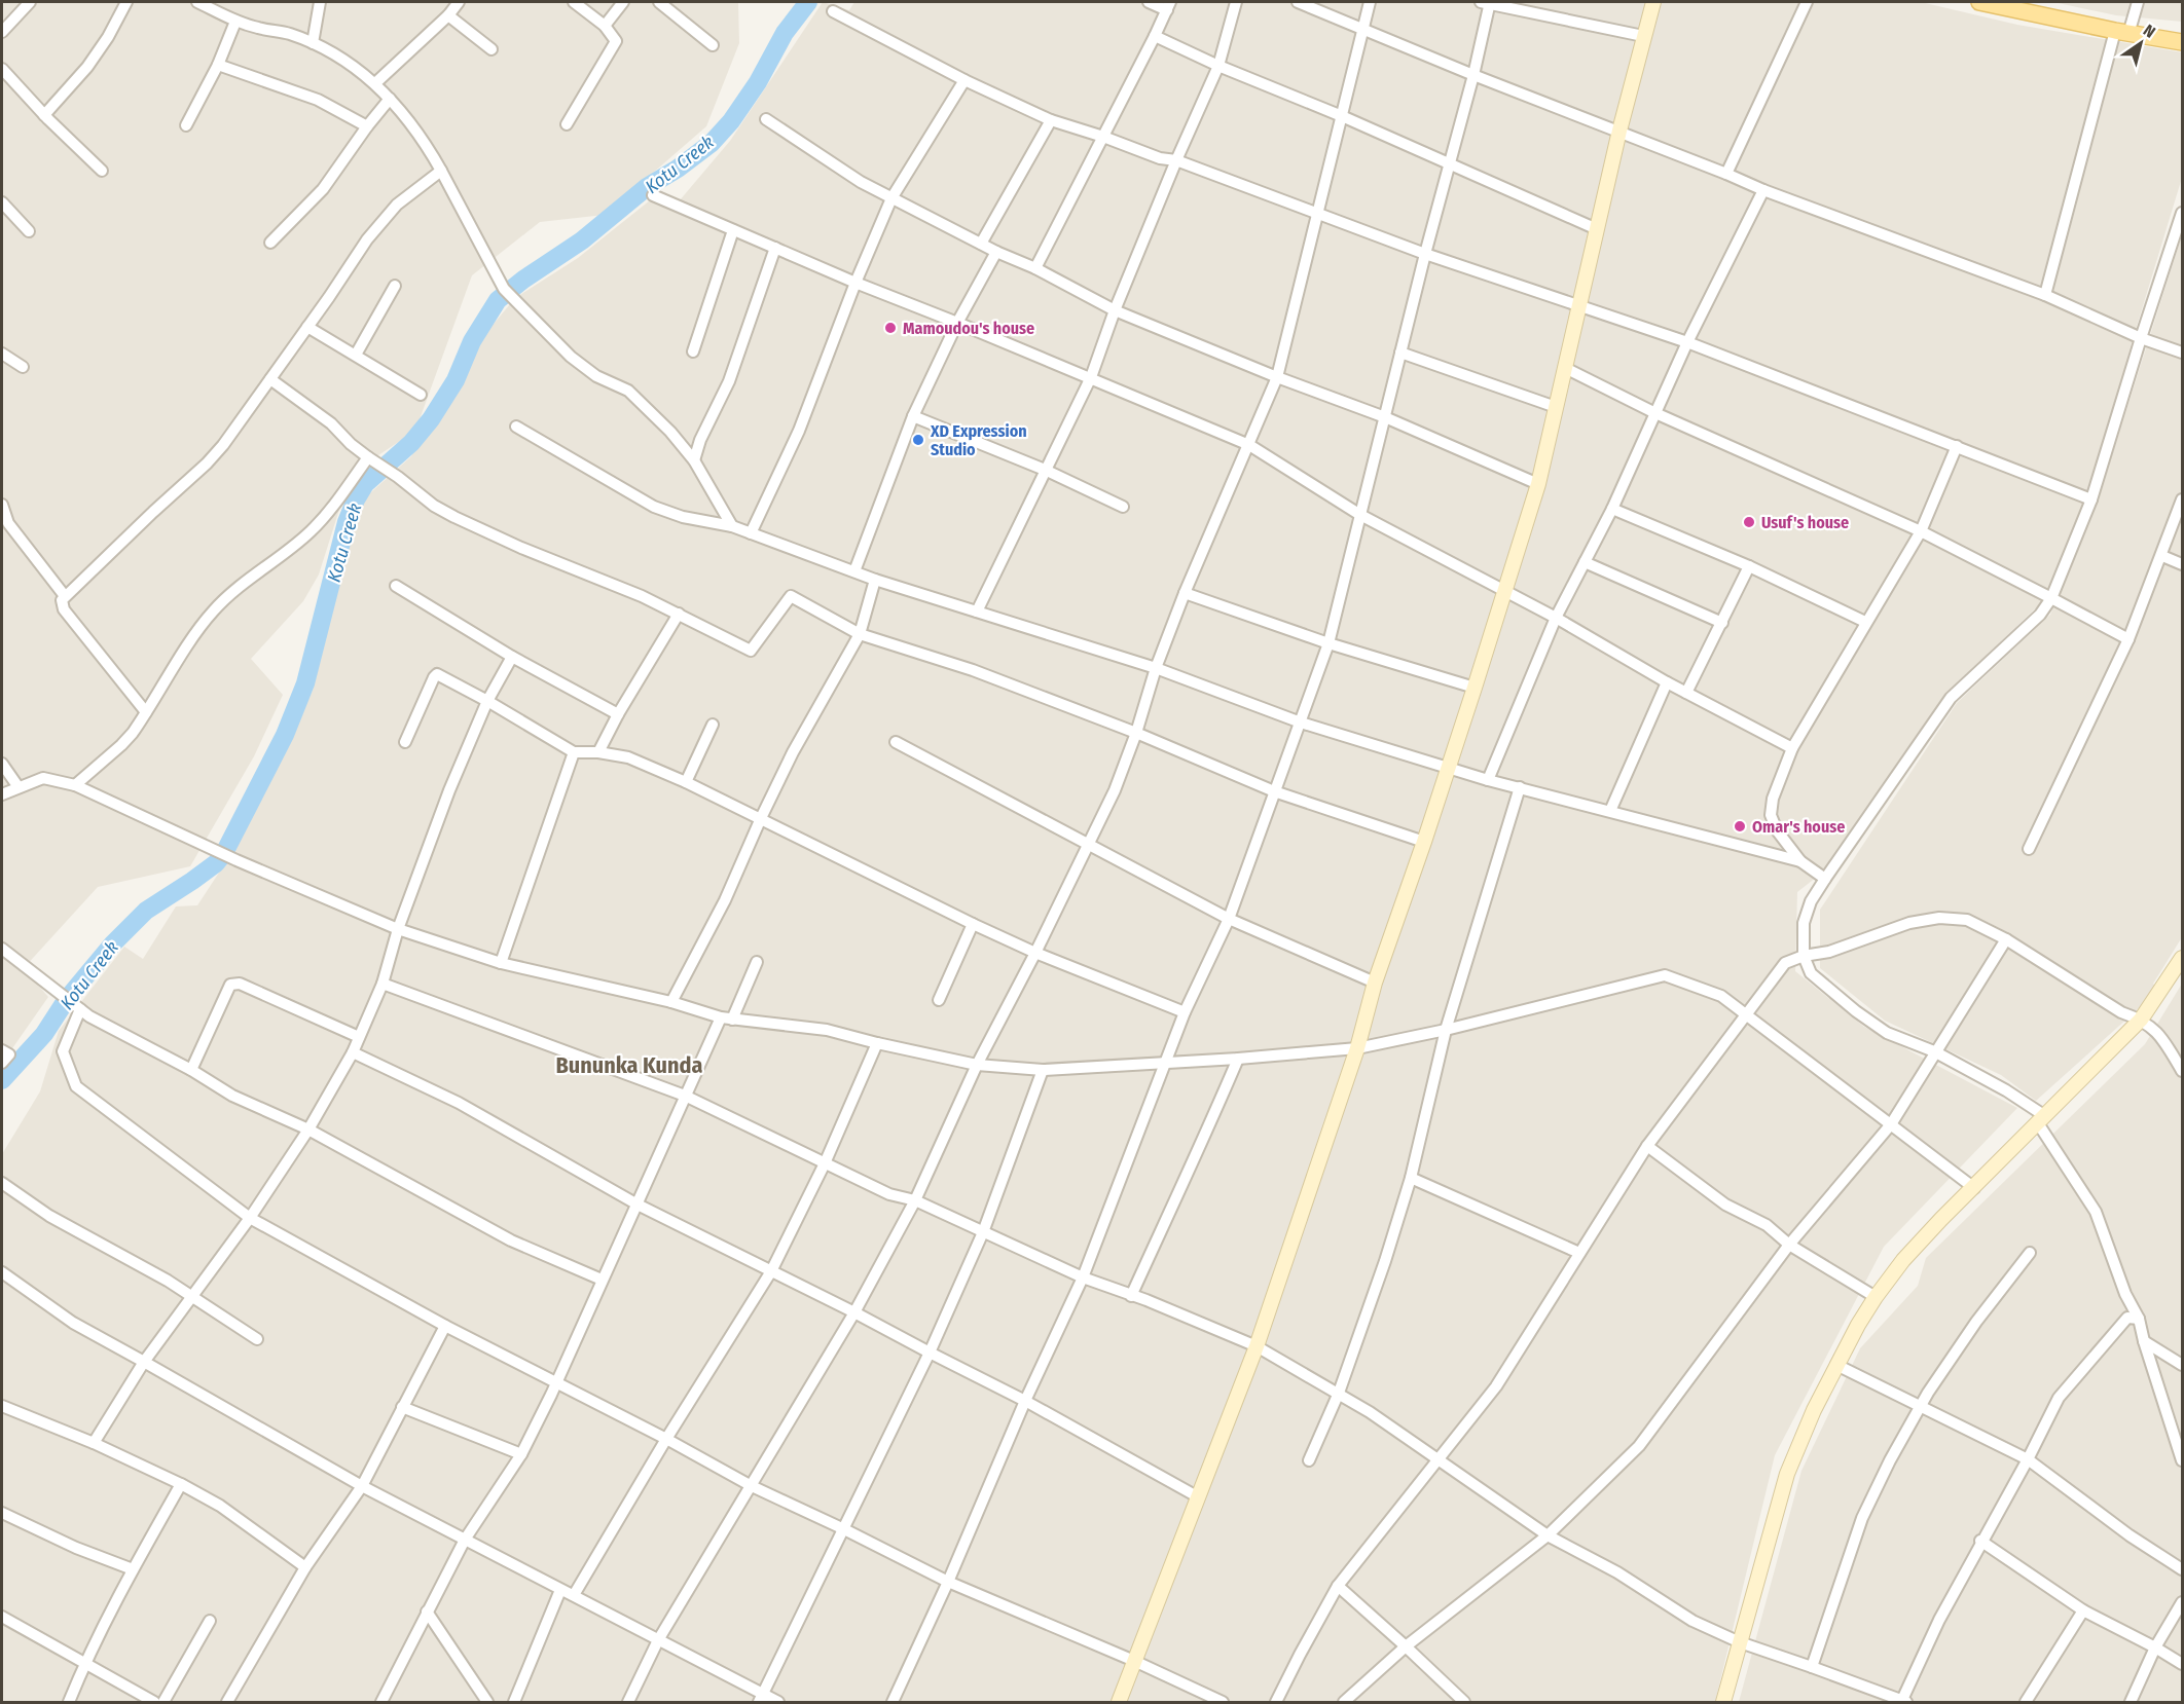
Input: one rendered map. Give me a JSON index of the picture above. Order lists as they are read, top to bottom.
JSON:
{
  "districts": ["Bununka Kunda"],
  "water": ["Kotu Creek"],
  "places": [
    "Mamoudou's house",
    "XD Expression Studio",
    "Usuf's house",
    "Omar's house"
  ],
  "north": "top right"
}
